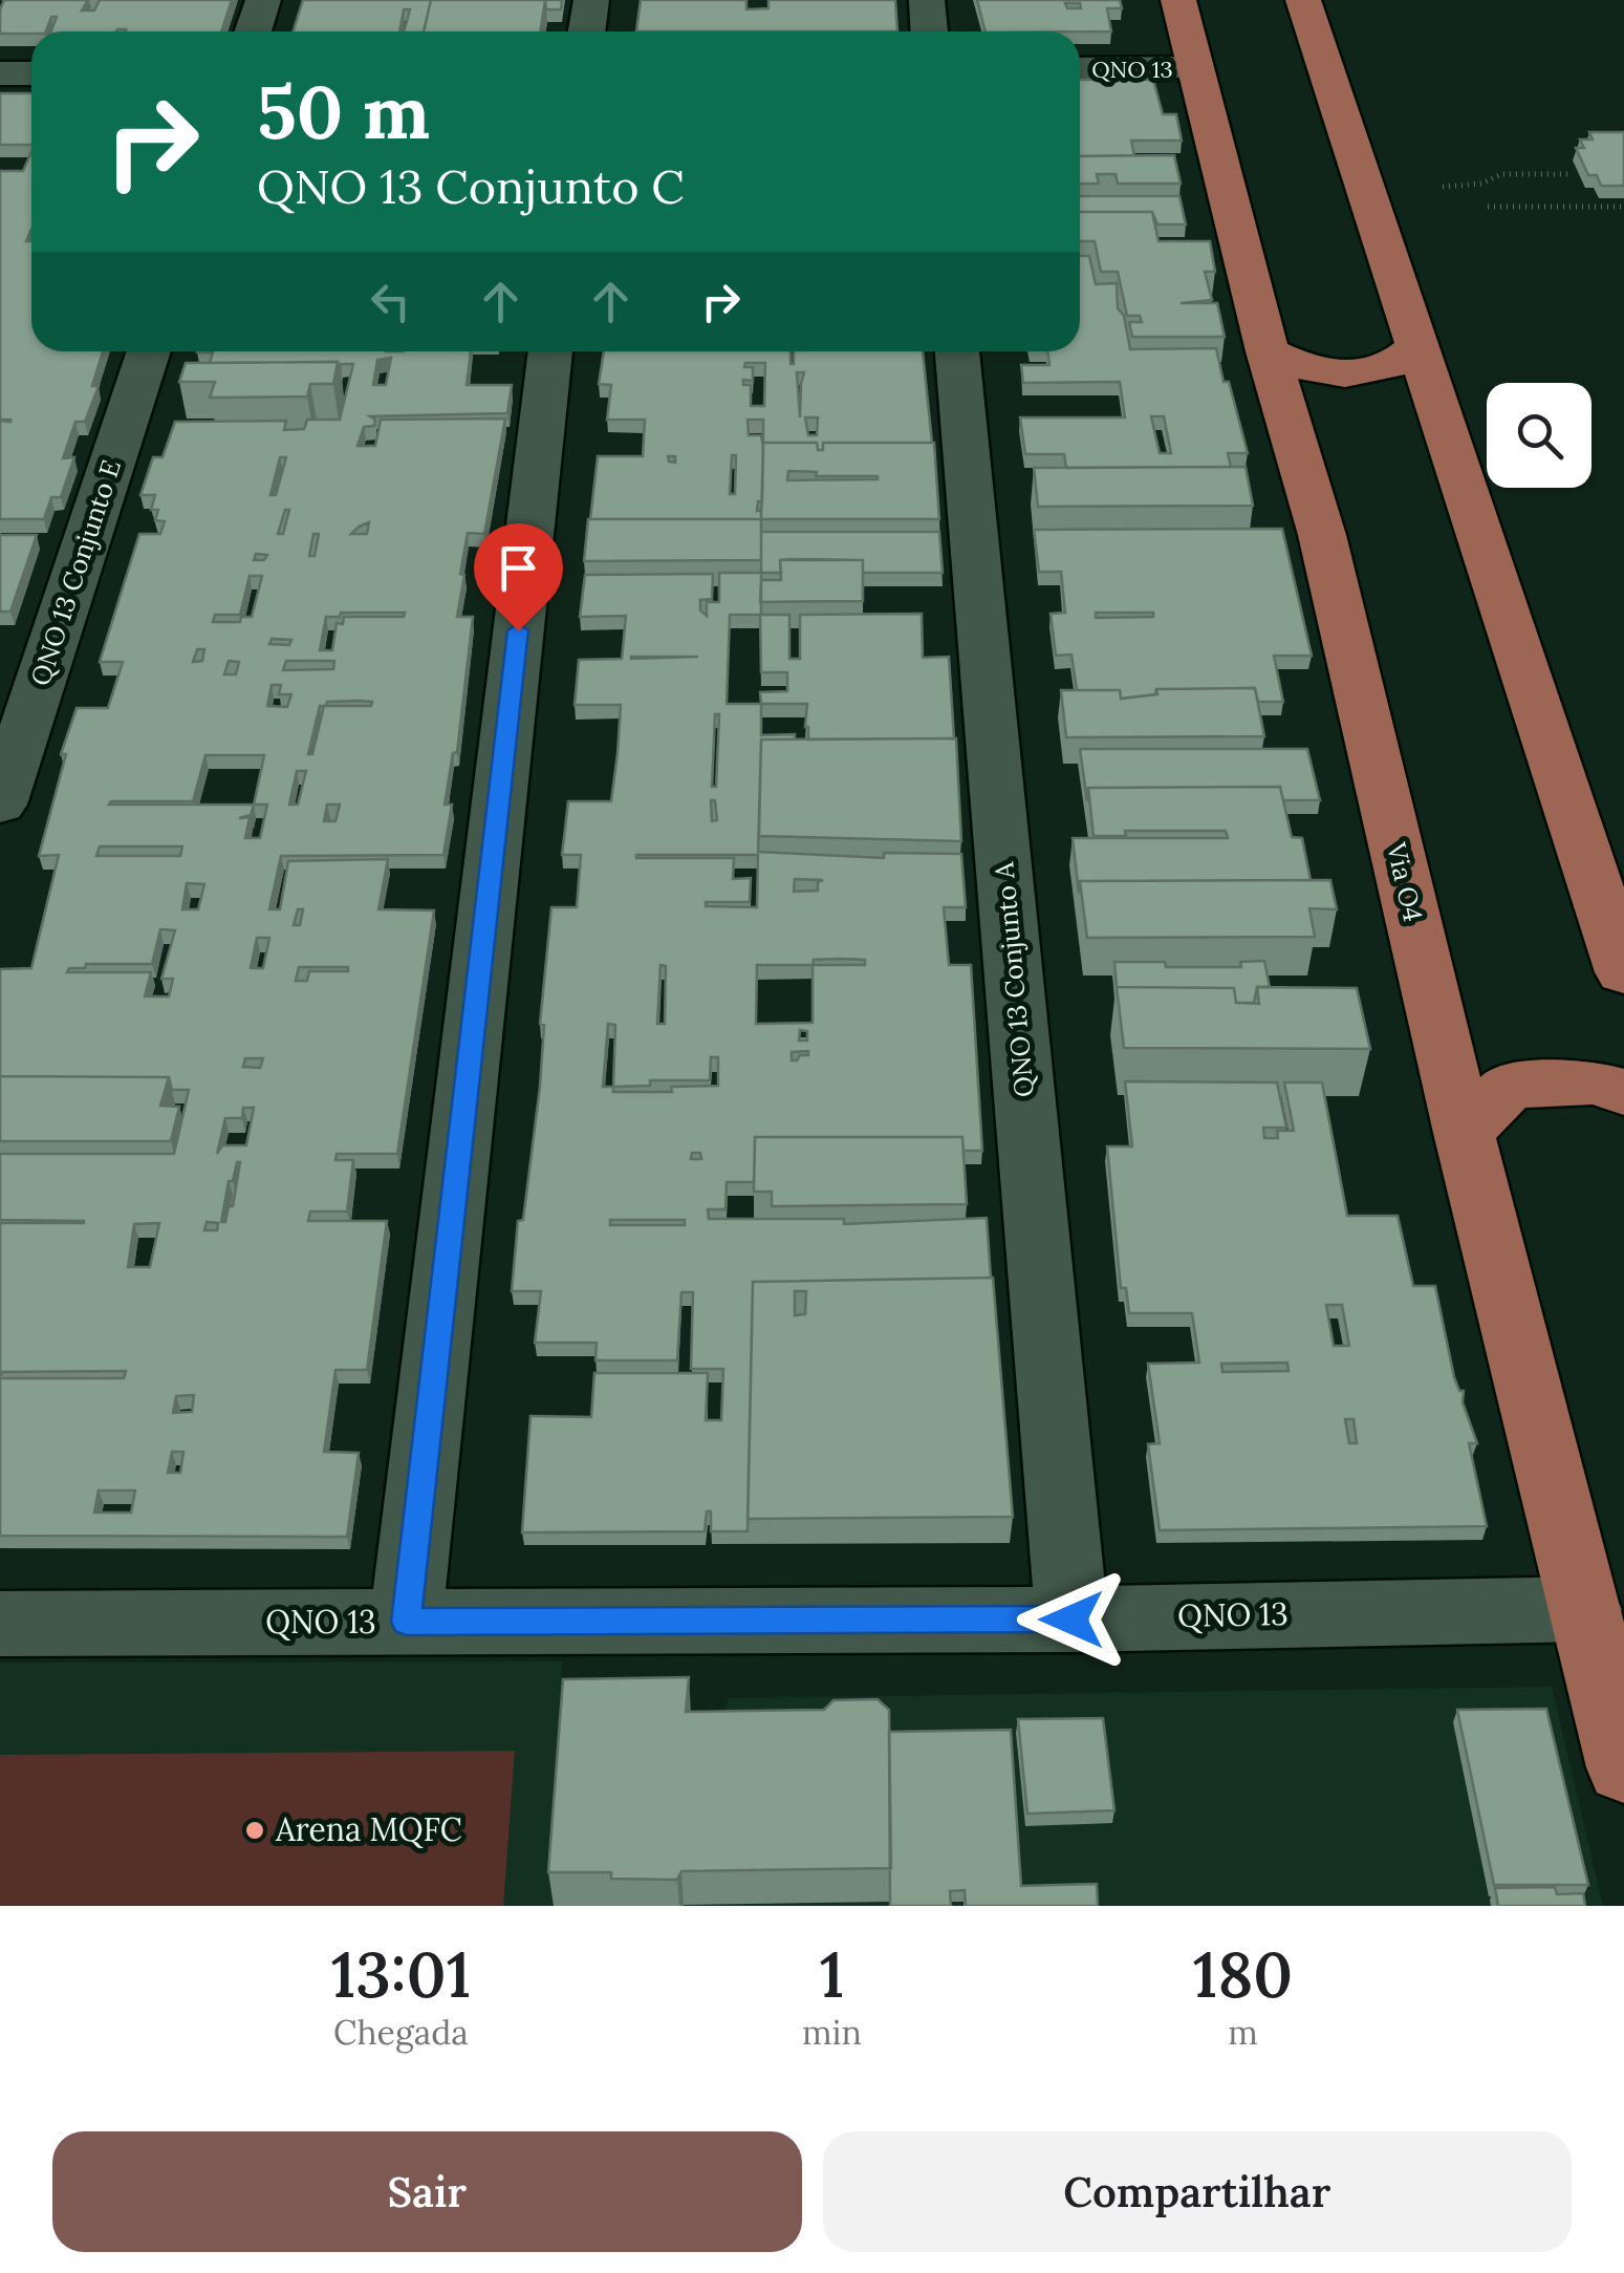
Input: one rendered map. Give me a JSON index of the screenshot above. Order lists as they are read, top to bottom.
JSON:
{
  "streets": {
    "main road": ["Via O4"],
    "street": ["QNO 13", "QNO 13 Conjunto E", "QNO 13 Conjunto A"]
  },
  "crossings": [
    ["QNO 13", "Via O4"],
    ["QNO 13", "QNO 13 Conjunto A"]
  ],
  "places": ["Arena MQFC"],
  "page": {
    "turn": ["50 m", "QNO 13 Conjunto C"],
    "eta": [
      "13:01",
      "Chegada",
      "1",
      "min",
      "180",
      "m"
    ],
    "buttons": ["Sair", "Compartilhar"]
  }
}
